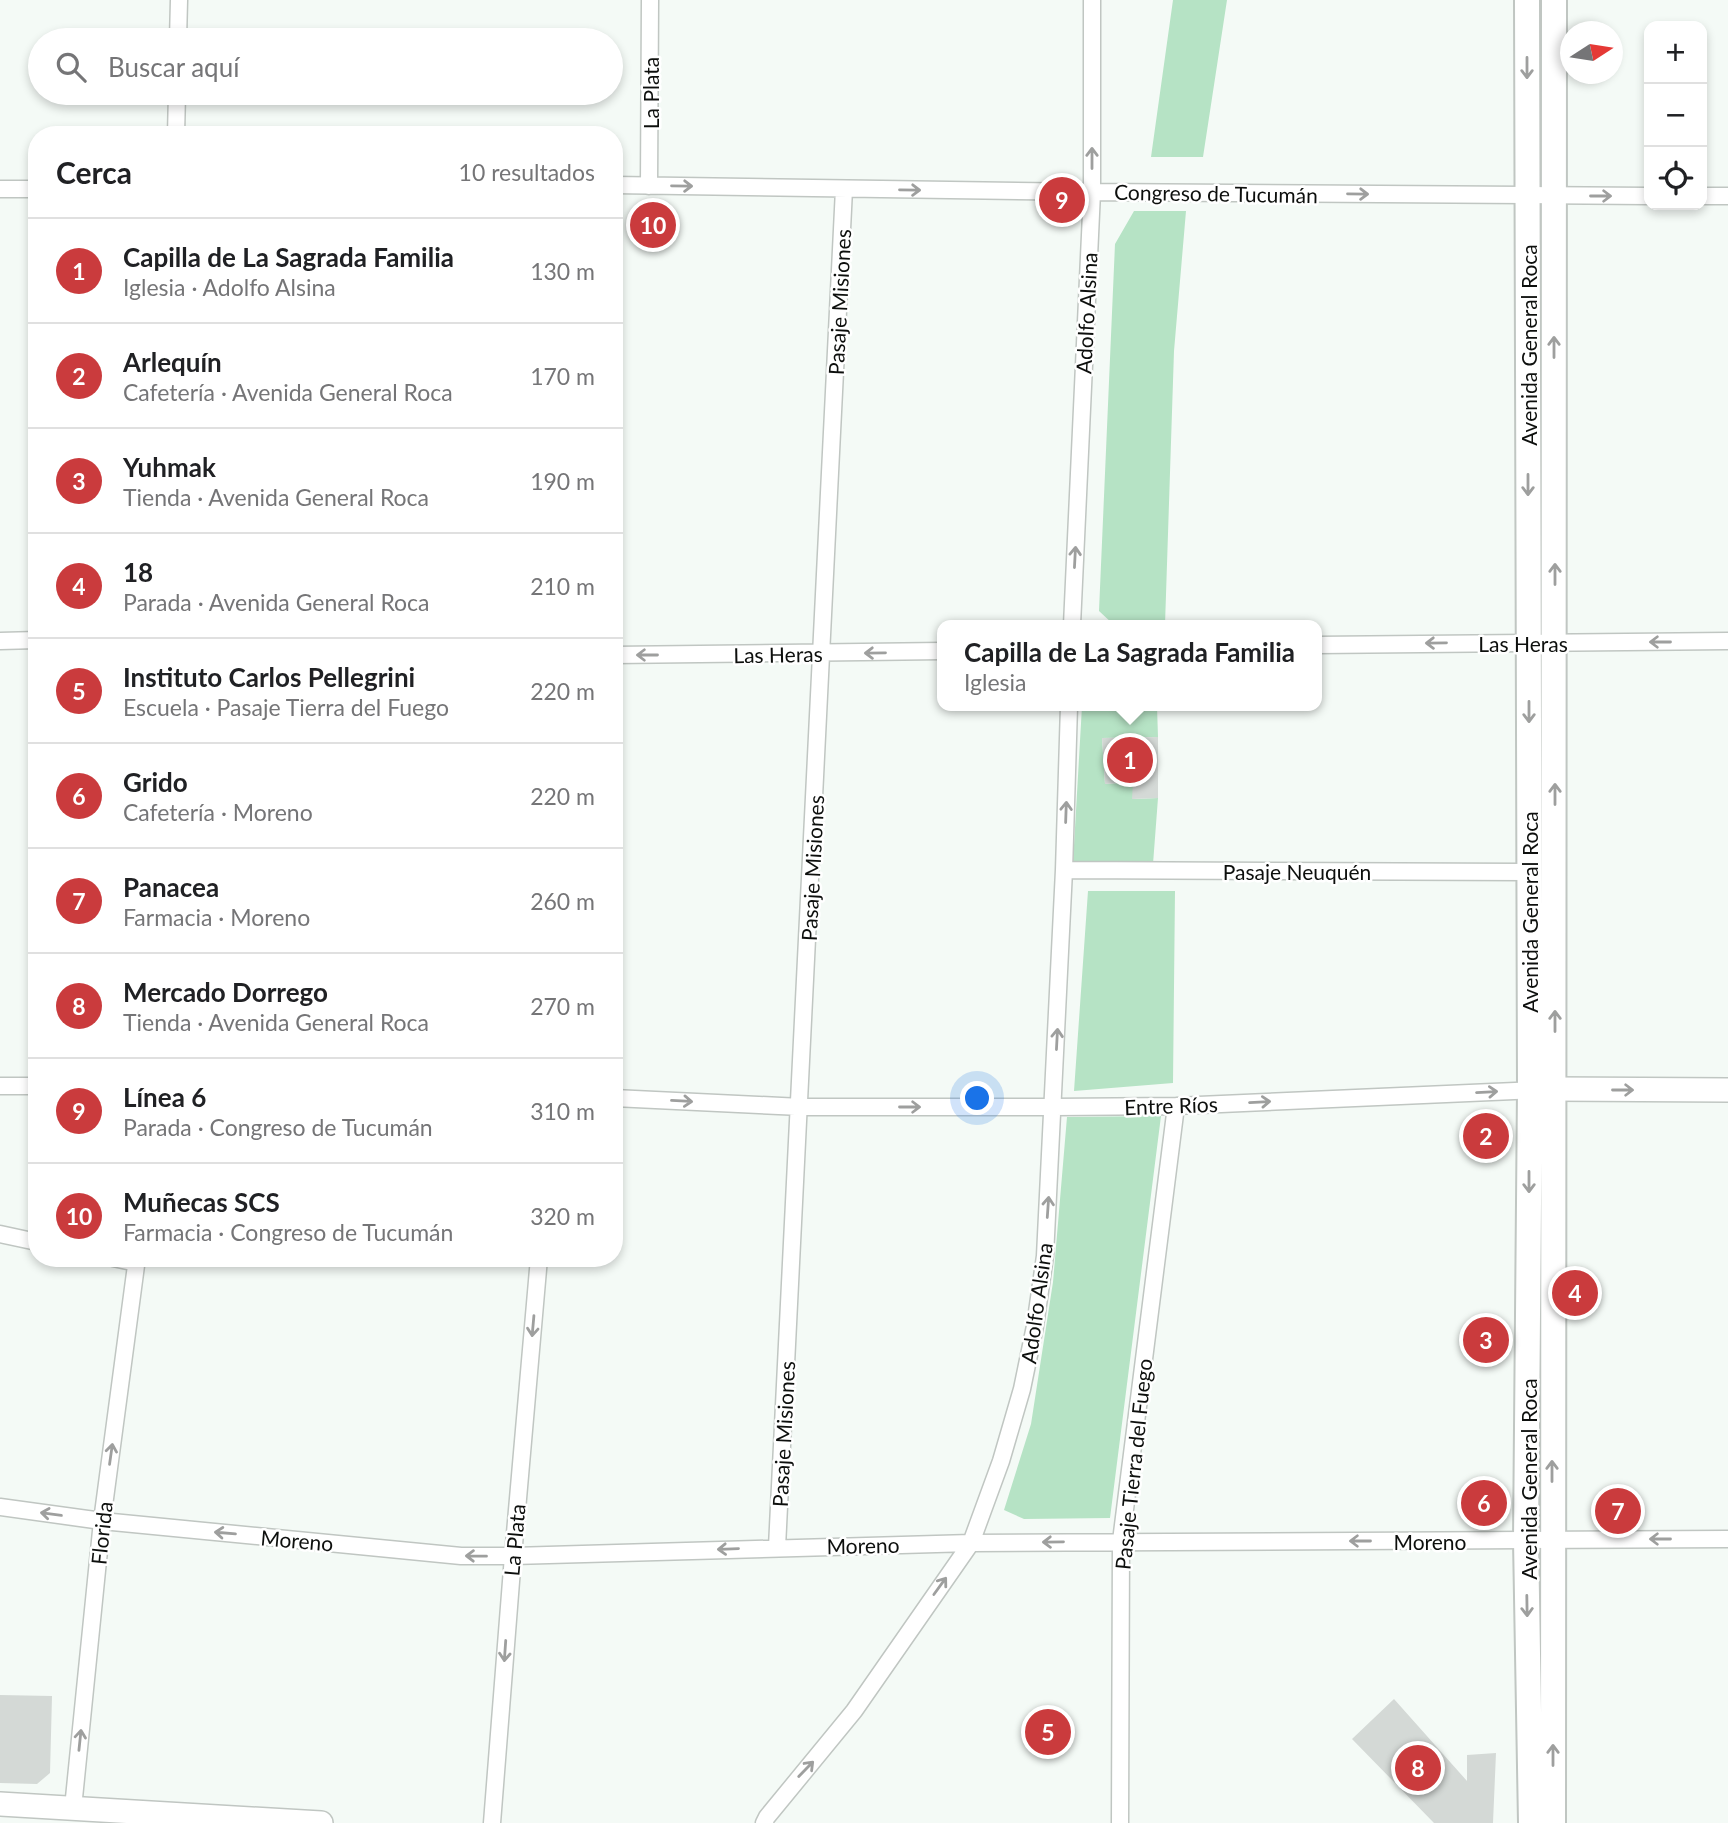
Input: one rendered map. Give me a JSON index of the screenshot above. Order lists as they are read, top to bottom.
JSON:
{
  "streets": {
    "main road": ["Avenida General Roca", "Entre Ríos"],
    "street": [
      "La Plata",
      "Congreso de Tucumán",
      "Pasaje Misiones",
      "Adolfo Alsina",
      "Las Heras",
      "Pasaje Neuquén",
      "Pasaje Tierra del Fuego",
      "Florida",
      "Moreno"
    ]
  },
  "crossings": [
    ["La Plata", "Congreso de Tucumán"],
    ["La Plata", "Moreno"],
    ["Congreso de Tucumán", "Pasaje Misiones"],
    ["Congreso de Tucumán", "Adolfo Alsina"],
    ["Congreso de Tucumán", "Avenida General Roca"],
    ["Pasaje Misiones", "Las Heras"],
    ["Pasaje Misiones", "Entre Ríos"],
    ["Pasaje Misiones", "Moreno"],
    ["Adolfo Alsina", "Pasaje Neuquén"],
    ["Adolfo Alsina", "Entre Ríos"],
    ["Adolfo Alsina", "Moreno"],
    ["Avenida General Roca", "Las Heras"],
    ["Avenida General Roca", "Pasaje Neuquén"],
    ["Avenida General Roca", "Entre Ríos"],
    ["Avenida General Roca", "Moreno"],
    ["Entre Ríos", "Pasaje Tierra del Fuego"],
    ["Pasaje Tierra del Fuego", "Moreno"],
    ["Florida", "Moreno"]
  ],
  "one_way": [
    "La Plata",
    "Congreso de Tucumán",
    "Adolfo Alsina",
    "Las Heras",
    "Entre Ríos",
    "Florida",
    "Moreno"
  ],
  "north": "right",
  "page": {
    "map_buttons": ["+", "−"],
    "search": "Buscar aquí",
    "heading": ["Cerca", "10 resultados"],
    "pins": [
      "9",
      "10",
      "1",
      "2",
      "4",
      "3",
      "6",
      "7",
      "5",
      "8"
    ],
    "list": [
      {
        "mark": "1",
        "name": "Capilla de La Sagrada Familia",
        "note": "Iglesia · Adolfo Alsina",
        "value": "130 m"
      },
      {
        "mark": "2",
        "name": "Arlequín",
        "note": "Cafetería · Avenida General Roca",
        "value": "170 m"
      },
      {
        "mark": "3",
        "name": "Yuhmak",
        "note": "Tienda · Avenida General Roca",
        "value": "190 m"
      },
      {
        "mark": "4",
        "name": "18",
        "note": "Parada · Avenida General Roca",
        "value": "210 m"
      },
      {
        "mark": "5",
        "name": "Instituto Carlos Pellegrini",
        "note": "Escuela · Pasaje Tierra del Fuego",
        "value": "220 m"
      },
      {
        "mark": "6",
        "name": "Grido",
        "note": "Cafetería · Moreno",
        "value": "220 m"
      },
      {
        "mark": "7",
        "name": "Panacea",
        "note": "Farmacia · Moreno",
        "value": "260 m"
      },
      {
        "mark": "8",
        "name": "Mercado Dorrego",
        "note": "Tienda · Avenida General Roca",
        "value": "270 m"
      },
      {
        "mark": "9",
        "name": "Línea 6",
        "note": "Parada · Congreso de Tucumán",
        "value": "310 m"
      },
      {
        "mark": "10",
        "name": "Muñecas SCS",
        "note": "Farmacia · Congreso de Tucumán",
        "value": "320 m"
      }
    ],
    "popup": ["Capilla de La Sagrada Familia", "Iglesia"]
  }
}
